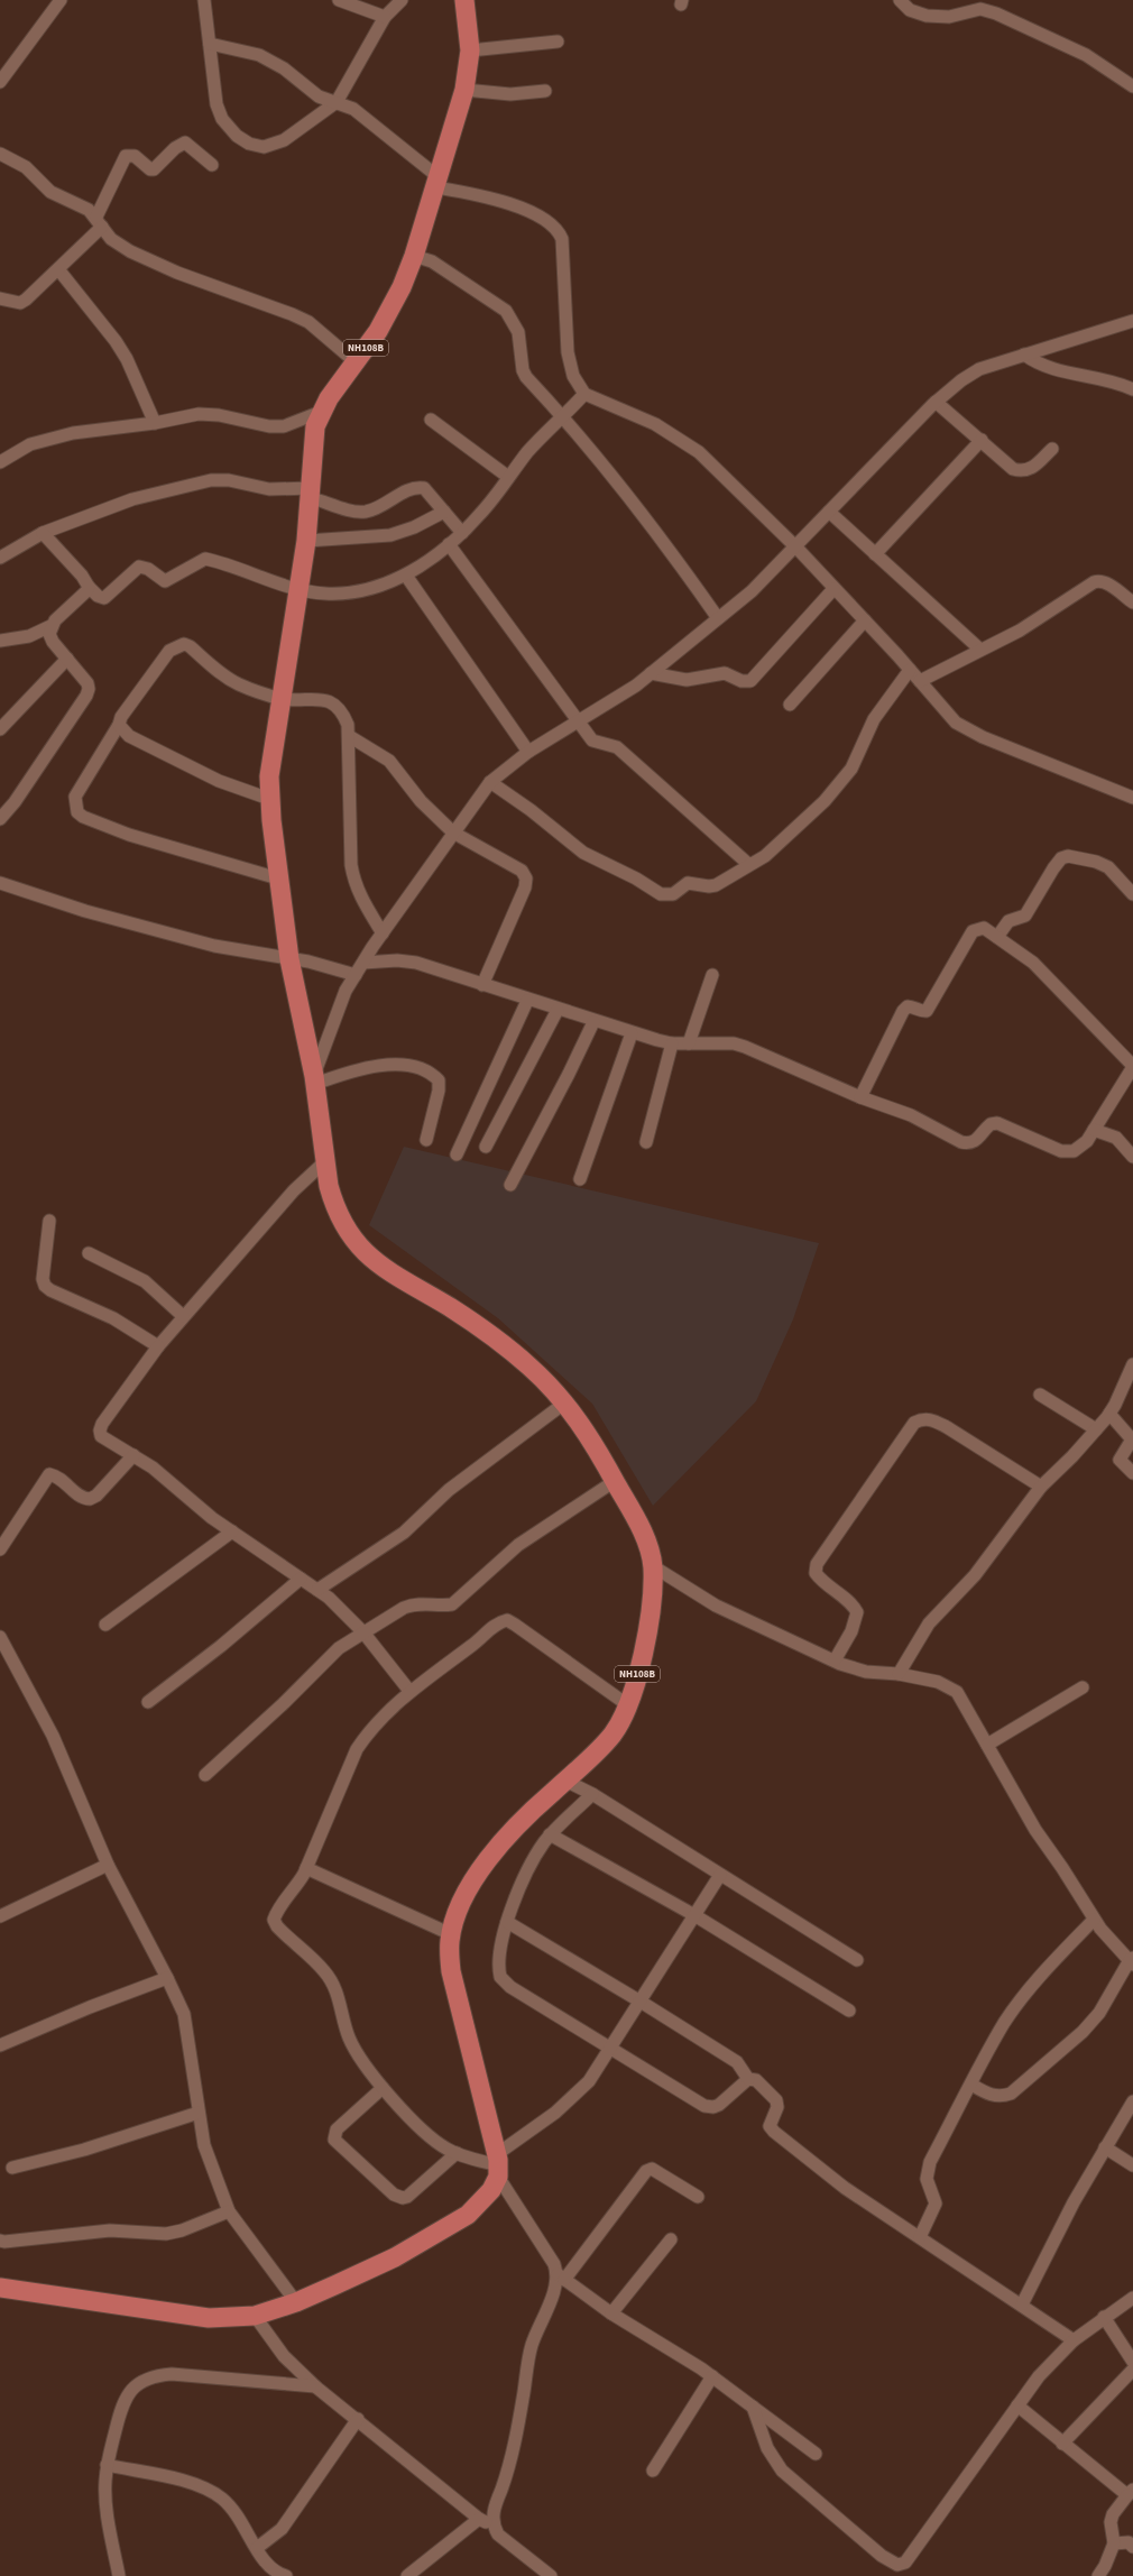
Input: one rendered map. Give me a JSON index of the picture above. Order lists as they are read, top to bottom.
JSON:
{
  "streets": {
    "highway": ["NH108B"]
  }
}
